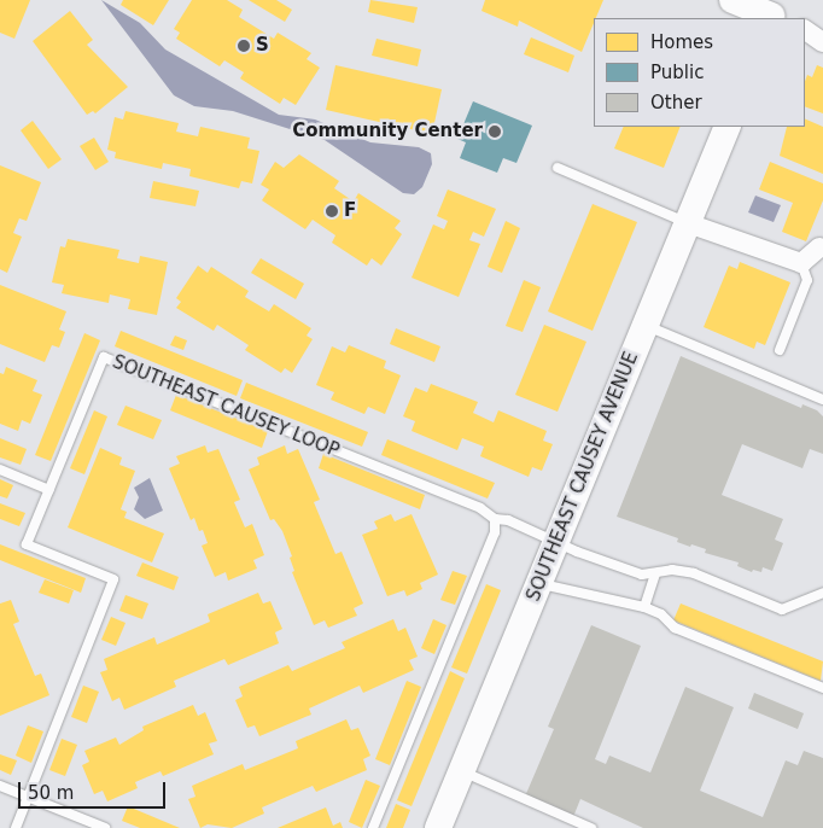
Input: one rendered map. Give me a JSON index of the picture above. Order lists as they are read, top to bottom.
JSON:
{
  "streets": {
    "street": ["SOUTHEAST CAUSEY AVENUE"],
    "lane": ["SOUTHEAST CAUSEY LOOP"]
  },
  "places": ["S", "Community Center", "F"],
  "legend": ["Homes", "Public", "Other"],
  "scale_bar": "50 m"
}
